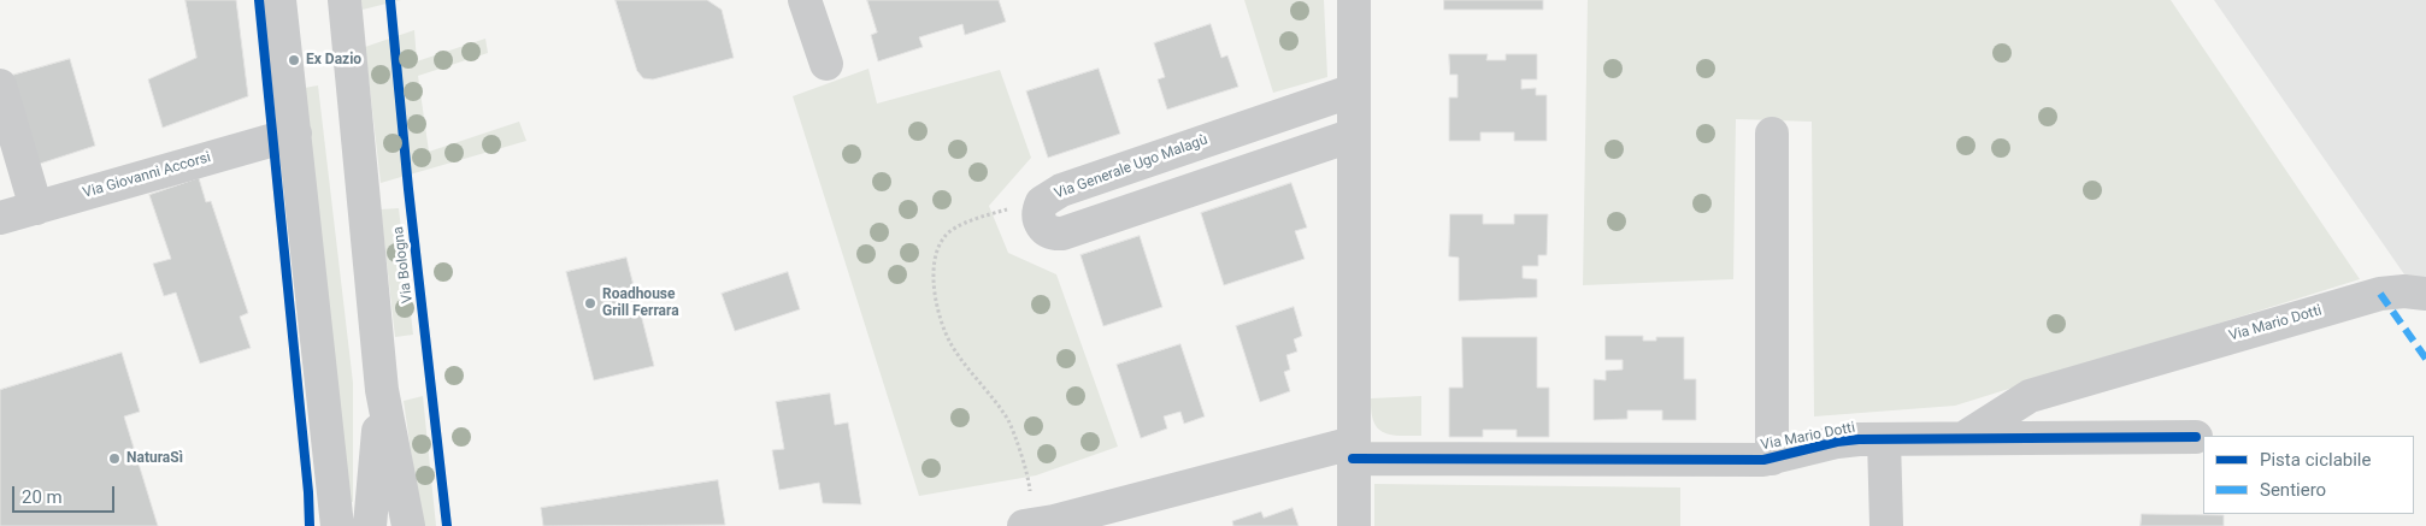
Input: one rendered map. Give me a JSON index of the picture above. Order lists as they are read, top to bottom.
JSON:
{
  "streets": {
    "street": ["Via Generale Ugo Malagù", "Via Giovanni Accorsi", "Via Mario Dotti"],
    "cycle path": ["Via Bologna"]
  },
  "places": ["Ex Dazio", "Roadhouse Grill Ferrara", "NaturaSì"],
  "legend": ["Pista ciclabile", "Sentiero"],
  "scale_bar": "20 m"
}
